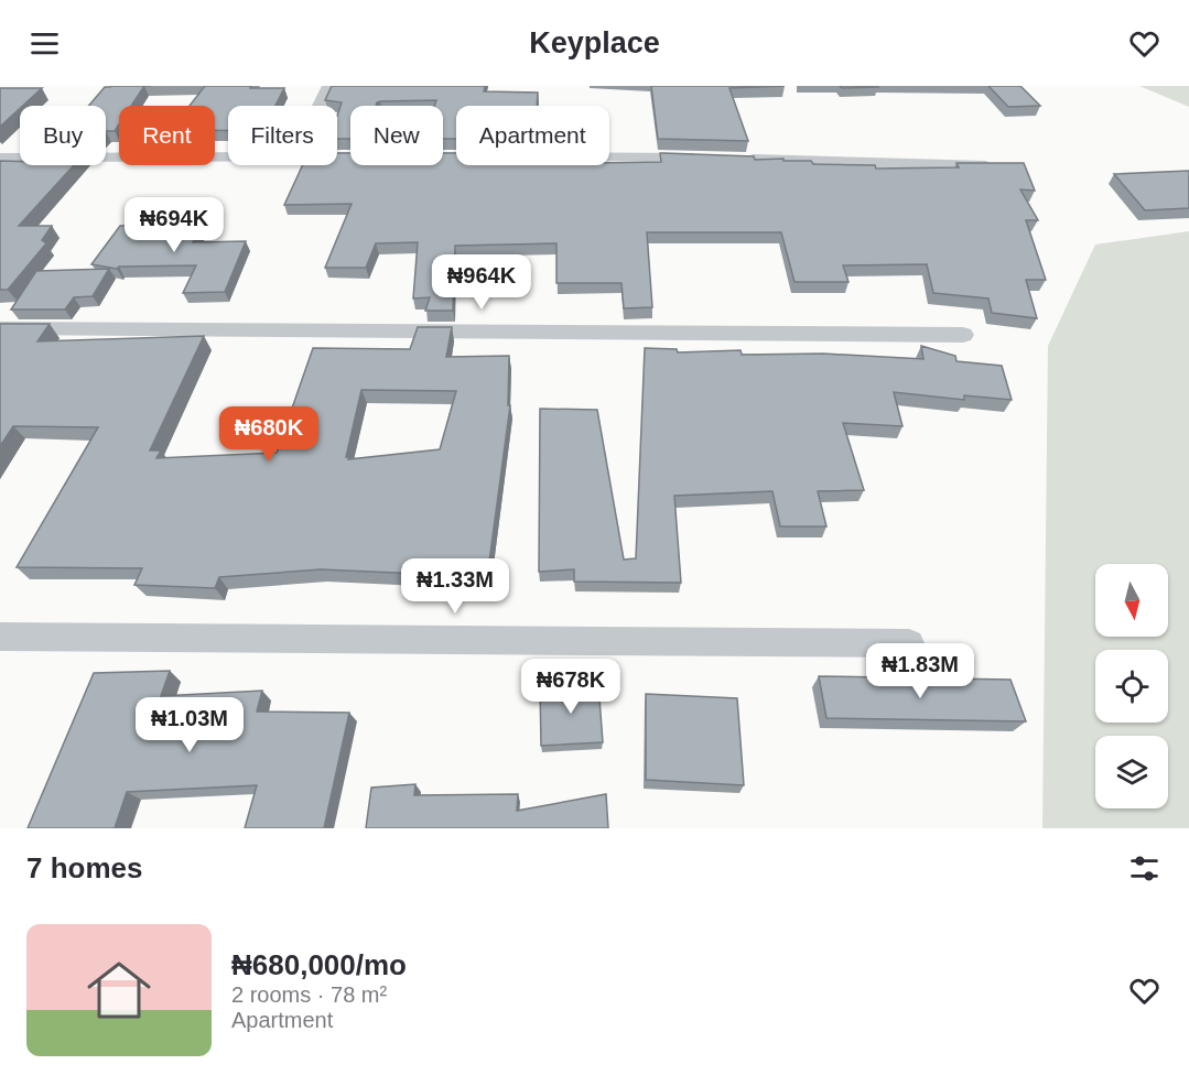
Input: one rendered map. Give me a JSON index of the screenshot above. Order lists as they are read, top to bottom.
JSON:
{
  "north": "bottom",
  "page": {
    "header": "Keyplace",
    "chip": [
      "Buy",
      "Rent",
      "Filters",
      "New",
      "Apartment"
    ],
    "price": [
      "₦694K",
      "₦964K",
      "₦680K",
      "₦1.33M",
      "₦1.83M",
      "₦678K",
      "₦1.03M"
    ],
    "heading": "7 homes",
    "list": [
      {
        "name": "₦680,000/mo",
        "note": "2 rooms · 78 m² · Apartment"
      }
    ]
  }
}
